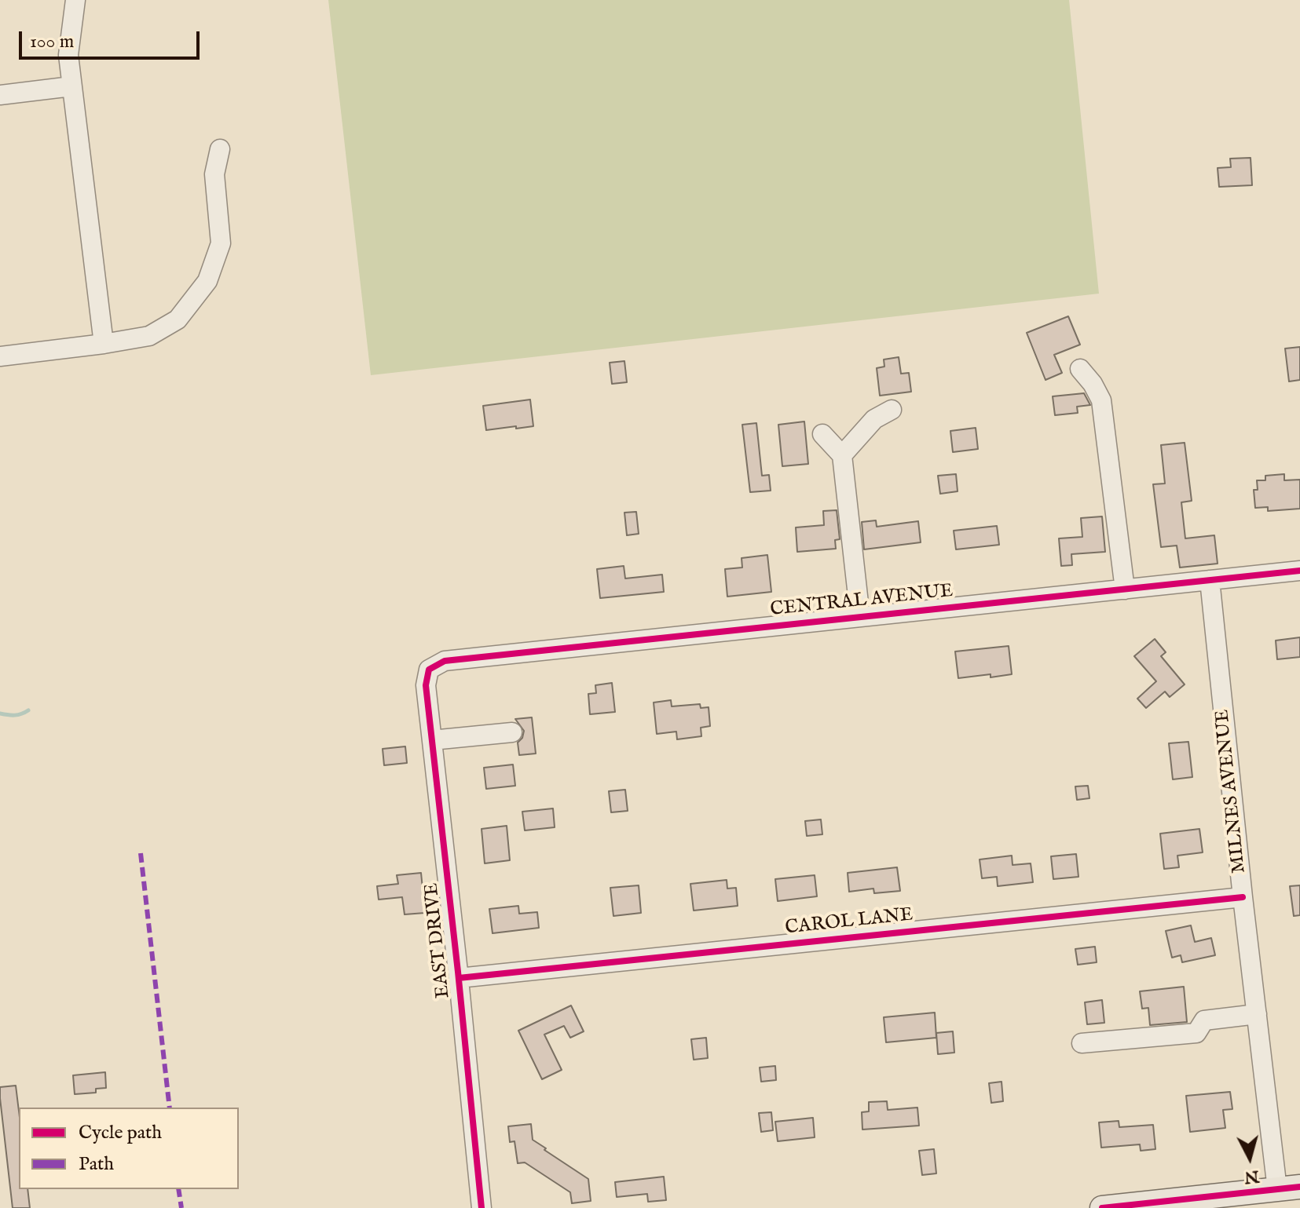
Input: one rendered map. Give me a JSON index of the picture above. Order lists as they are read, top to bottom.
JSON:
{
  "streets": {
    "street": [
      "CENTRAL AVENUE",
      "MILNES AVENUE",
      "CAROL LANE",
      "EAST DRIVE"
    ]
  },
  "crossings": [
    ["CENTRAL AVENUE", "MILNES AVENUE"],
    ["CENTRAL AVENUE", "EAST DRIVE"],
    ["MILNES AVENUE", "CAROL LANE"],
    ["CAROL LANE", "EAST DRIVE"]
  ],
  "legend": ["Cycle path", "Path"],
  "scale_bar": "100 m",
  "north": "bottom"
}
